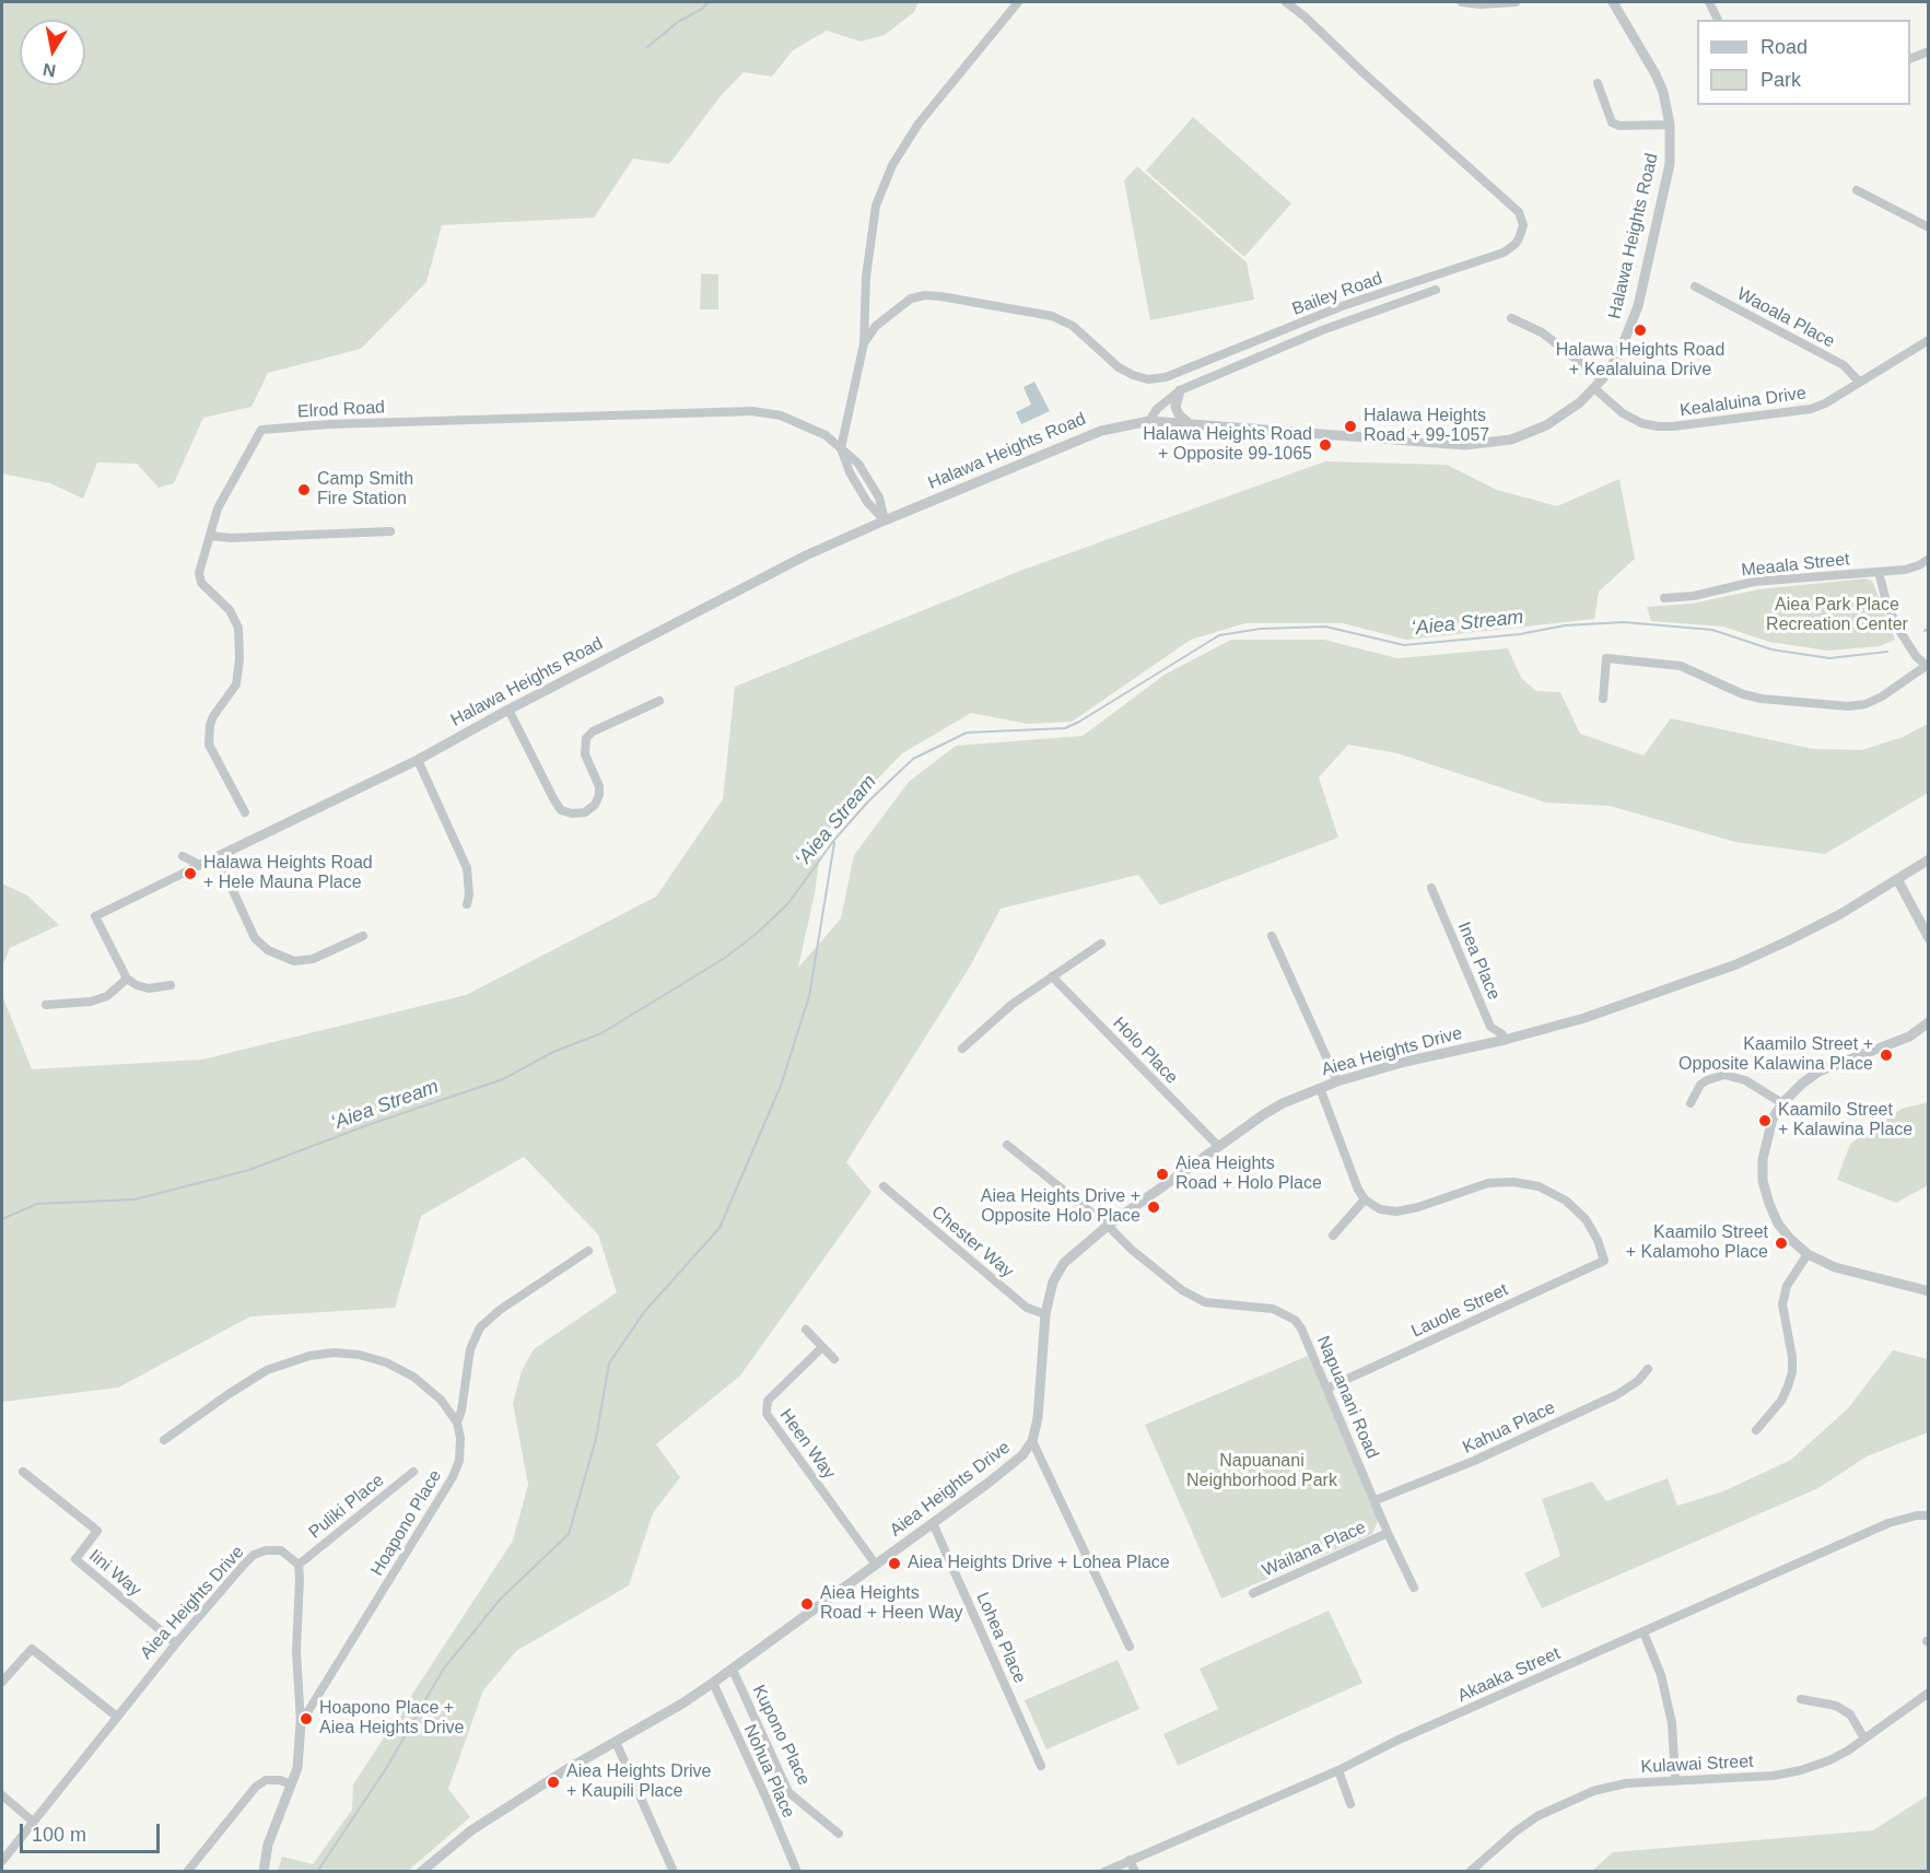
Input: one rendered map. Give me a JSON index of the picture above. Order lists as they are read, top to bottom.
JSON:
{
  "streets": {
    "street": [
      "Halawa Heights Road",
      "Bailey Road",
      "Waoala Place",
      "Kealaluina Drive",
      "Elrod Road",
      "Meaala Street",
      "Inea Place",
      "Holo Place",
      "Aiea Heights Drive",
      "Chester Way",
      "Lauole Street",
      "Napuanani Road",
      "Kahua Place",
      "Heen Way",
      "Puliki Place",
      "Hoapono Place",
      "Wailana Place",
      "Iini Way",
      "Lohea Place",
      "Akaaka Street",
      "Kupono Place",
      "Kulawai Street",
      "Nohua Place"
    ]
  },
  "crossings": [
    ["Halawa Heights Road", "Kealaluina Drive"],
    ["Bailey Road", "Elrod Road"],
    ["Waoala Place", "Kealaluina Drive"],
    ["Inea Place", "Aiea Heights Drive"],
    ["Holo Place", "Aiea Heights Drive"],
    ["Aiea Heights Drive", "Chester Way"],
    ["Aiea Heights Drive", "Napuanani Road"],
    ["Aiea Heights Drive", "Heen Way"],
    ["Aiea Heights Drive", "Puliki Place"],
    ["Aiea Heights Drive", "Iini Way"],
    ["Aiea Heights Drive", "Lohea Place"],
    ["Aiea Heights Drive", "Kupono Place"],
    ["Aiea Heights Drive", "Nohua Place"],
    ["Lauole Street", "Napuanani Road"],
    ["Napuanani Road", "Kahua Place"],
    ["Napuanani Road", "Wailana Place"]
  ],
  "water": ["ʻAiea Stream"],
  "parks": ["Aiea Park Place Recreation Center", "Napuanani Neighborhood Park"],
  "places": [
    "Halawa Heights Road + Kealaluina Drive",
    "Halawa Heights Road + 99-1057",
    "Halawa Heights Road + Opposite 99-1065",
    "Camp Smith Fire Station",
    "Halawa Heights Road + Hele Mauna Place",
    "Kaamilo Street + Opposite Kalawina Place",
    "Kaamilo Street + Kalawina Place",
    "Aiea Heights Road + Holo Place",
    "Aiea Heights Drive + Opposite Holo Place",
    "Kaamilo Street + Kalamoho Place",
    "Aiea Heights Drive + Lohea Place",
    "Aiea Heights Road + Heen Way",
    "Hoapono Place + Aiea Heights Drive",
    "Aiea Heights Drive + Kaupili Place"
  ],
  "legend": ["Road", "Park"],
  "scale_bar": "100 m",
  "north": "bottom"
}
